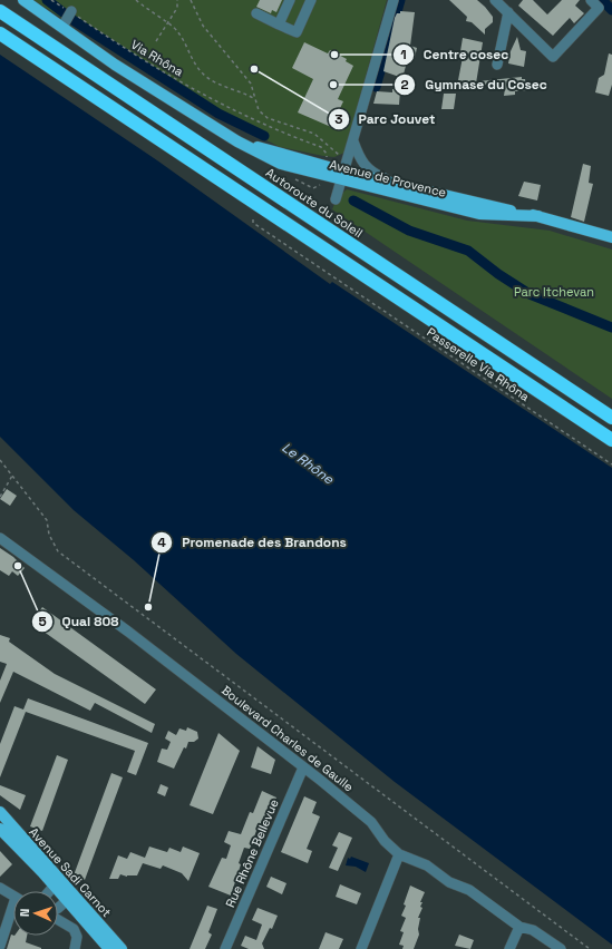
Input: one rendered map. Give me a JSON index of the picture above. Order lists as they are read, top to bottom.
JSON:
{
  "streets": {
    "highway": ["Autoroute du Soleil"],
    "main road": ["Avenue de Provence", "Avenue Sadi Carnot"],
    "street": ["Boulevard Charles de Gaulle", "Rue Rhône Bellevue"],
    "path": ["Via Rhôna", "Passerelle Via Rhôna"]
  },
  "crossings": [
    ["Via Rhôna", "Avenue de Provence"],
    ["Boulevard Charles de Gaulle", "Rue Rhône Bellevue"]
  ],
  "water": ["Le Rhône"],
  "parks": ["Parc Itchevan"],
  "places": [
    "Centre cosec",
    "Parc Jouvet",
    "Gymnase du Cosec",
    "Quai 808",
    "Promenade des Brandons"
  ],
  "north": "left"
}
